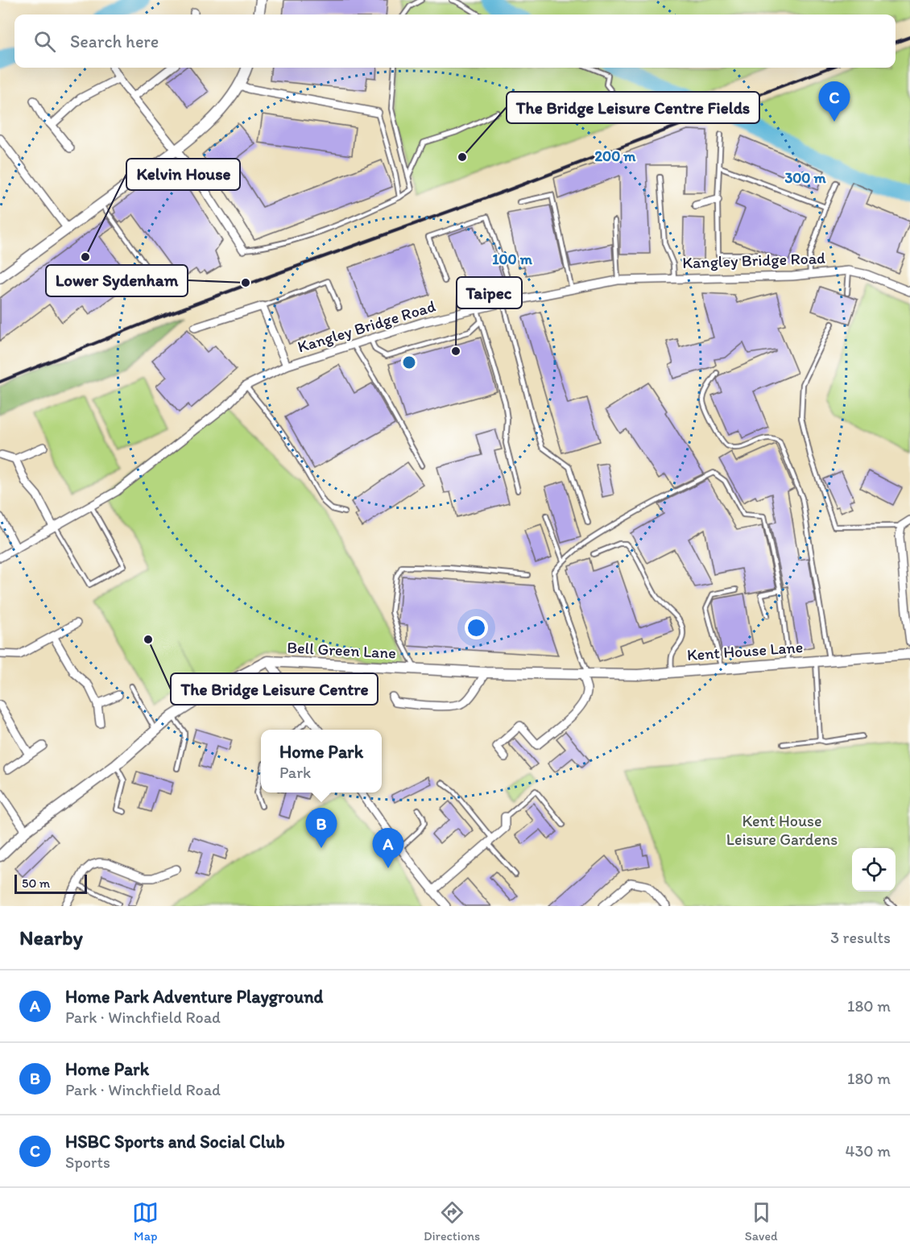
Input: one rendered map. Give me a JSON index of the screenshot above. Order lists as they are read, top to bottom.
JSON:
{
  "streets": {
    "street": ["Kangley Bridge Road", "Bell Green Lane", "Kent House Lane"]
  },
  "crossings": [
    ["Bell Green Lane", "Kent House Lane"]
  ],
  "parks": ["Kent House Leisure Gardens"],
  "places": [
    "The Bridge Leisure Centre Fields",
    "Kelvin House",
    "Lower Sydenham",
    "Taipec",
    "The Bridge Leisure Centre"
  ],
  "scale_bar": "50 m",
  "page": {
    "search": "Search here",
    "pins": ["C", "B", "A"],
    "popup": ["Home Park", "Park"],
    "scale": "50 m",
    "heading": ["Nearby", "3 results"],
    "list": [
      {
        "mark": "A",
        "name": "Home Park Adventure Playground",
        "note": "Park · Winchfield Road",
        "value": "180 m"
      },
      {
        "mark": "B",
        "name": "Home Park",
        "note": "Park · Winchfield Road",
        "value": "180 m"
      },
      {
        "mark": "C",
        "name": "HSBC Sports and Social Club",
        "note": "Sports",
        "value": "430 m"
      }
    ],
    "nav": ["Map", "Directions", "Saved"]
  },
  "rings": ["200 m", "300 m", "100 m"]
}
